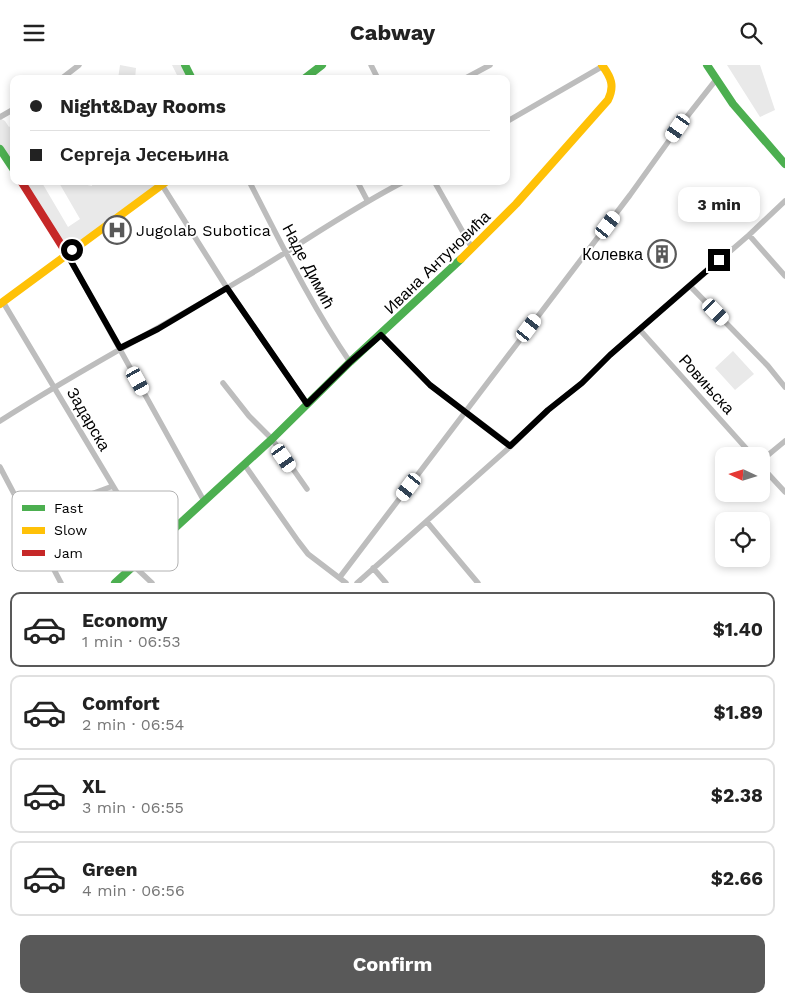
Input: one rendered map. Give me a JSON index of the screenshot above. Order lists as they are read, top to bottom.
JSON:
{
  "streets": {
    "street": [
      "Ивана Антуновића",
      "Наде Димић",
      "Ровињска",
      "Задарска"
    ]
  },
  "crossings": [
    ["Ивана Антуновића", "Наде Димић"]
  ],
  "places": {
    "hospital": ["Jugolab Subotica"],
    "building": ["Колевка"]
  },
  "legend": ["Fast", "Slow", "Jam"],
  "north": "left",
  "page": {
    "header": "Cabway",
    "banner": ["Night&Day Rooms", "Сергеја Јесењина"],
    "bubble": "3 min",
    "list": [
      {
        "name": "Economy",
        "note": "1 min · 06:53",
        "value": "$1.40"
      },
      {
        "name": "Comfort",
        "note": "2 min · 06:54",
        "value": "$1.89"
      },
      {
        "name": "XL",
        "note": "3 min · 06:55",
        "value": "$2.38"
      },
      {
        "name": "Green",
        "note": "4 min · 06:56",
        "value": "$2.66"
      }
    ],
    "buttons": "Confirm"
  }
}
